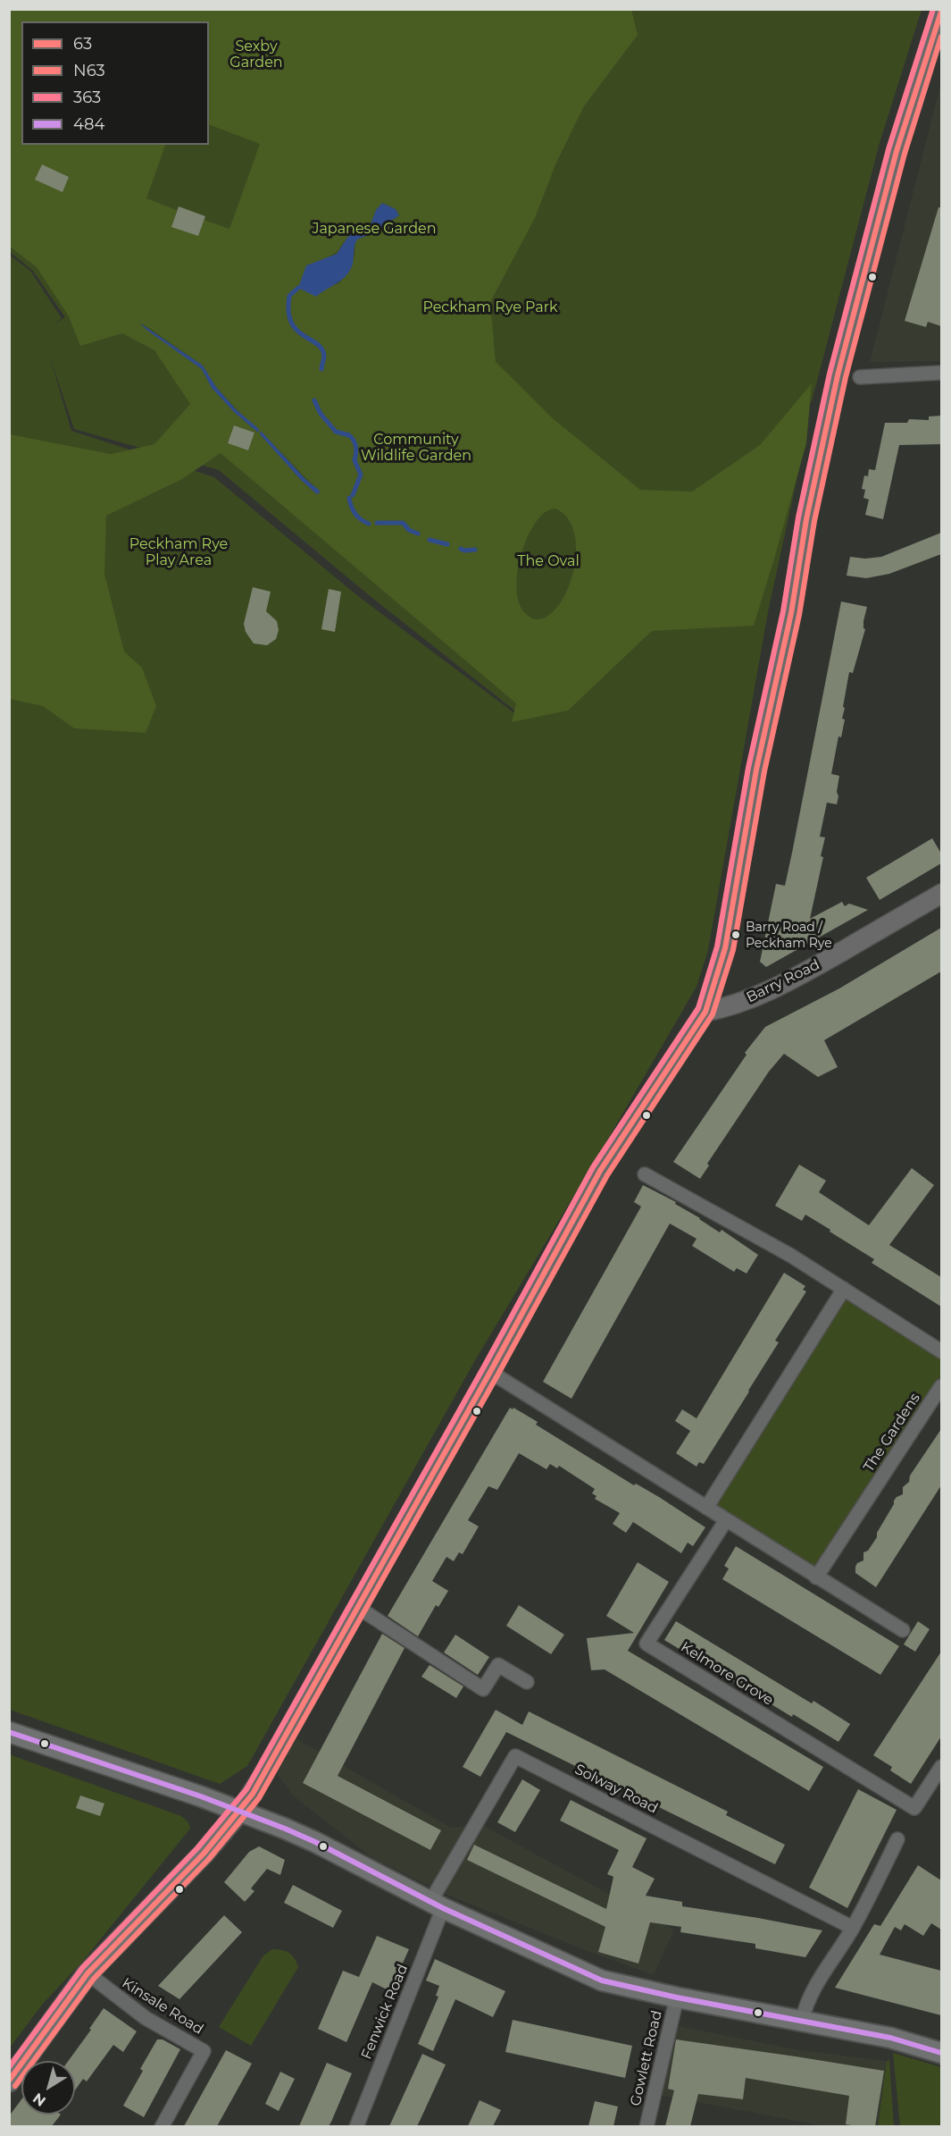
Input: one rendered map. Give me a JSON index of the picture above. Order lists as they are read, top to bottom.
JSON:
{
  "streets": {
    "main road": ["Barry Road"],
    "street": [
      "The Gardens",
      "Kelmore Grove",
      "Solway Road",
      "Kinsale Road",
      "Fenwick Road",
      "Gowlett Road"
    ]
  },
  "crossings": [
    ["Solway Road", "Fenwick Road"]
  ],
  "parks": [
    "Sexby Garden",
    "Japanese Garden",
    "Peckham Rye Park",
    "Community Wildlife Garden",
    "Peckham Rye Play Area",
    "The Oval"
  ],
  "places": ["Barry Road / Peckham Rye"],
  "lines": [
    "transit line 363",
    "transit line 63",
    "transit line N63",
    "transit line 484"
  ],
  "legend": [
    "63",
    "N63",
    "363",
    "484"
  ],
  "north": "bottom left"
}
